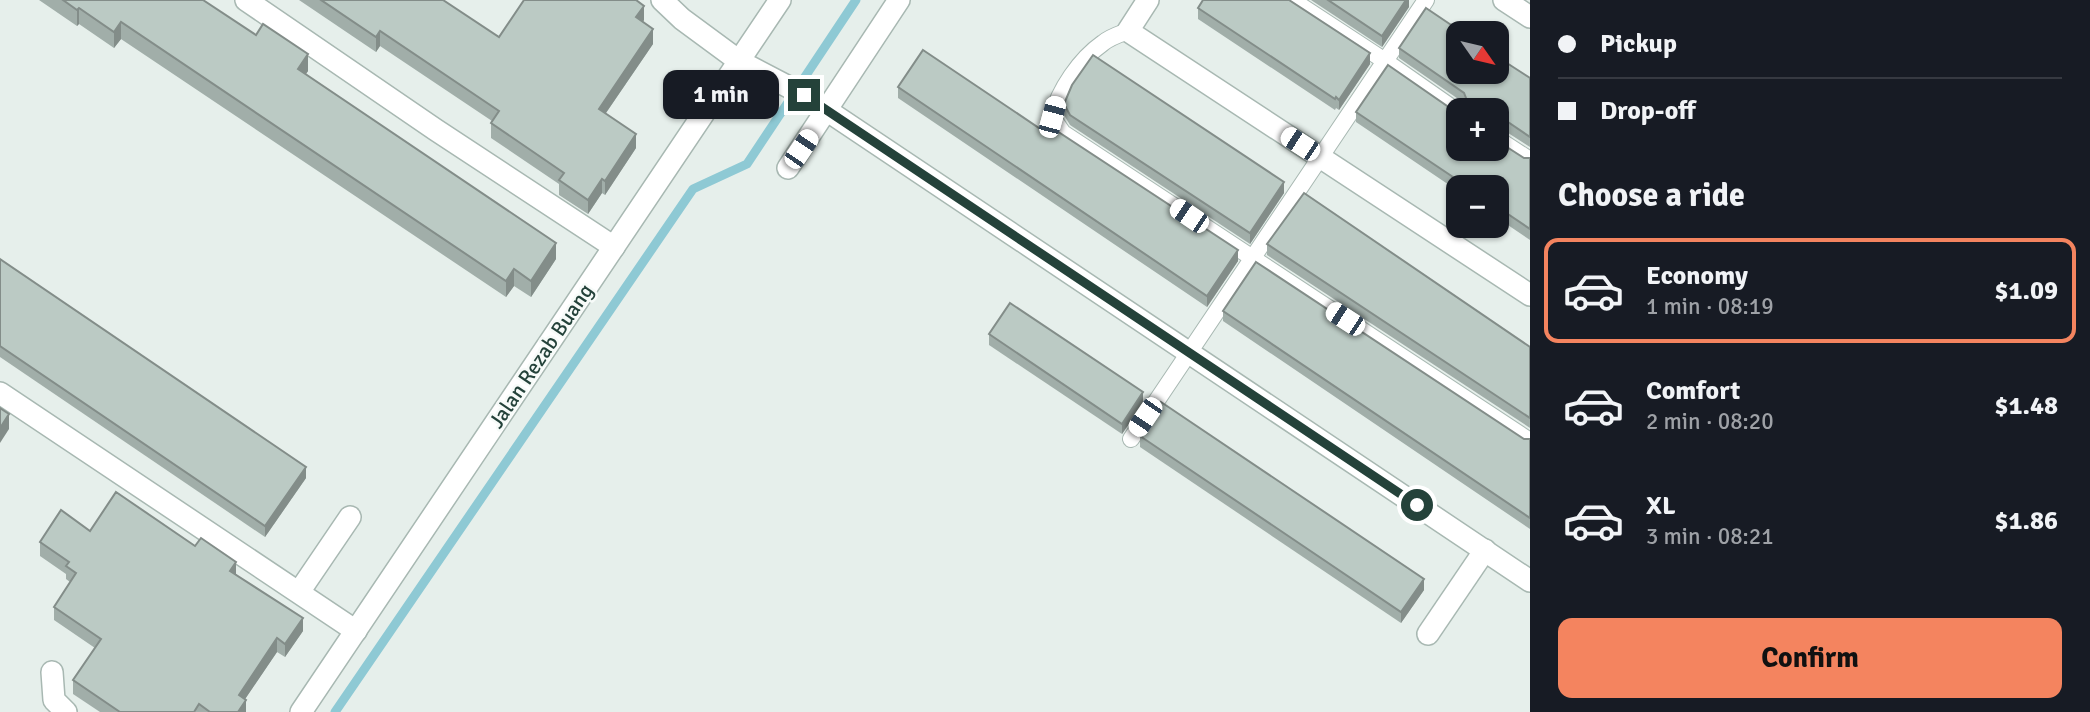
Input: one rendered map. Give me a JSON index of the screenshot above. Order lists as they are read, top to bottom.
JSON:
{
  "streets": {
    "street": ["Jalan Rezab Buang"]
  },
  "north": "bottom right",
  "page": {
    "banner": ["Pickup", "Drop-off"],
    "map_buttons": ["+", "−"],
    "bubble": "1 min",
    "heading": "Choose a ride",
    "list": [
      {
        "name": "Economy",
        "note": "1 min · 08:19",
        "value": "$1.09"
      },
      {
        "name": "Comfort",
        "note": "2 min · 08:20",
        "value": "$1.48"
      },
      {
        "name": "XL",
        "note": "3 min · 08:21",
        "value": "$1.86"
      }
    ],
    "buttons": "Confirm"
  }
}
